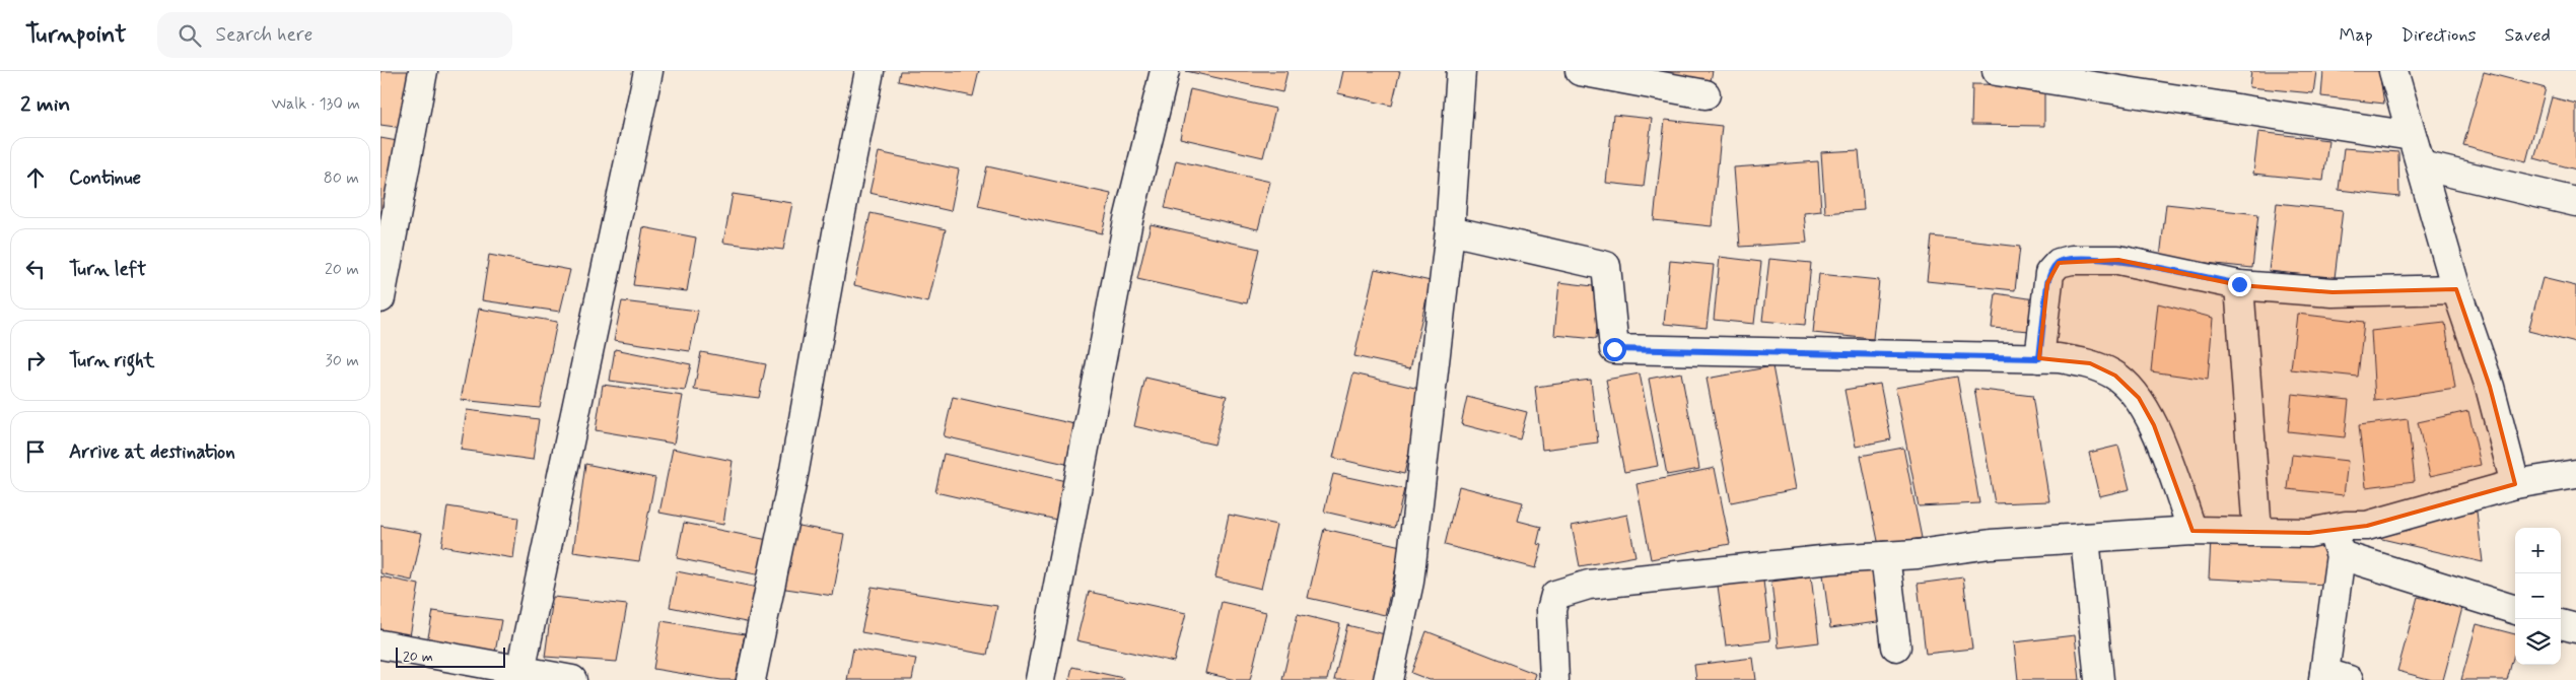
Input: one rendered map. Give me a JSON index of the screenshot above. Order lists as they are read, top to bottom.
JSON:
{
  "scale_bar": "20 m",
  "page": {
    "header": "Turnpoint",
    "search": "Search here",
    "nav": ["Map", "Directions", "Saved"],
    "heading": ["2 min", "Walk · 130 m"],
    "list": [
      ["Continue", "80 m"],
      ["Turn left", "20 m"],
      ["Turn right", "30 m"],
      "Arrive at destination"
    ],
    "map_buttons": ["+", "−"],
    "scale": "20 m"
  }
}
